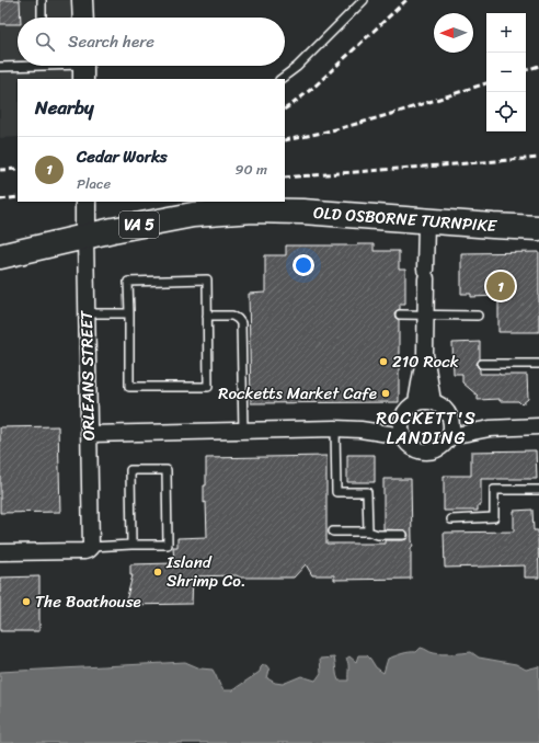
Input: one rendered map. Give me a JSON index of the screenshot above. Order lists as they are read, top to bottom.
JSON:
{
  "streets": {
    "main road": ["OLD OSBORNE TURNPIKE", "VA 5"],
    "street": ["ORLEANS STREET"]
  },
  "crossings": [
    ["OLD OSBORNE TURNPIKE", "VA 5"],
    ["OLD OSBORNE TURNPIKE", "ORLEANS STREET"],
    ["VA 5", "ORLEANS STREET"]
  ],
  "districts": ["ROCKETT'S LANDING"],
  "places": [
    "210 Rock",
    "Rocketts Market Cafe",
    "Island Shrimp Co.",
    "The Boathouse"
  ],
  "north": "left",
  "page": {
    "map_buttons": ["+", "−"],
    "search": "Search here",
    "heading": "Nearby",
    "list": [
      {
        "mark": "1",
        "name": "Cedar Works",
        "note": "Place",
        "value": "90 m"
      }
    ],
    "pins": "1"
  }
}
